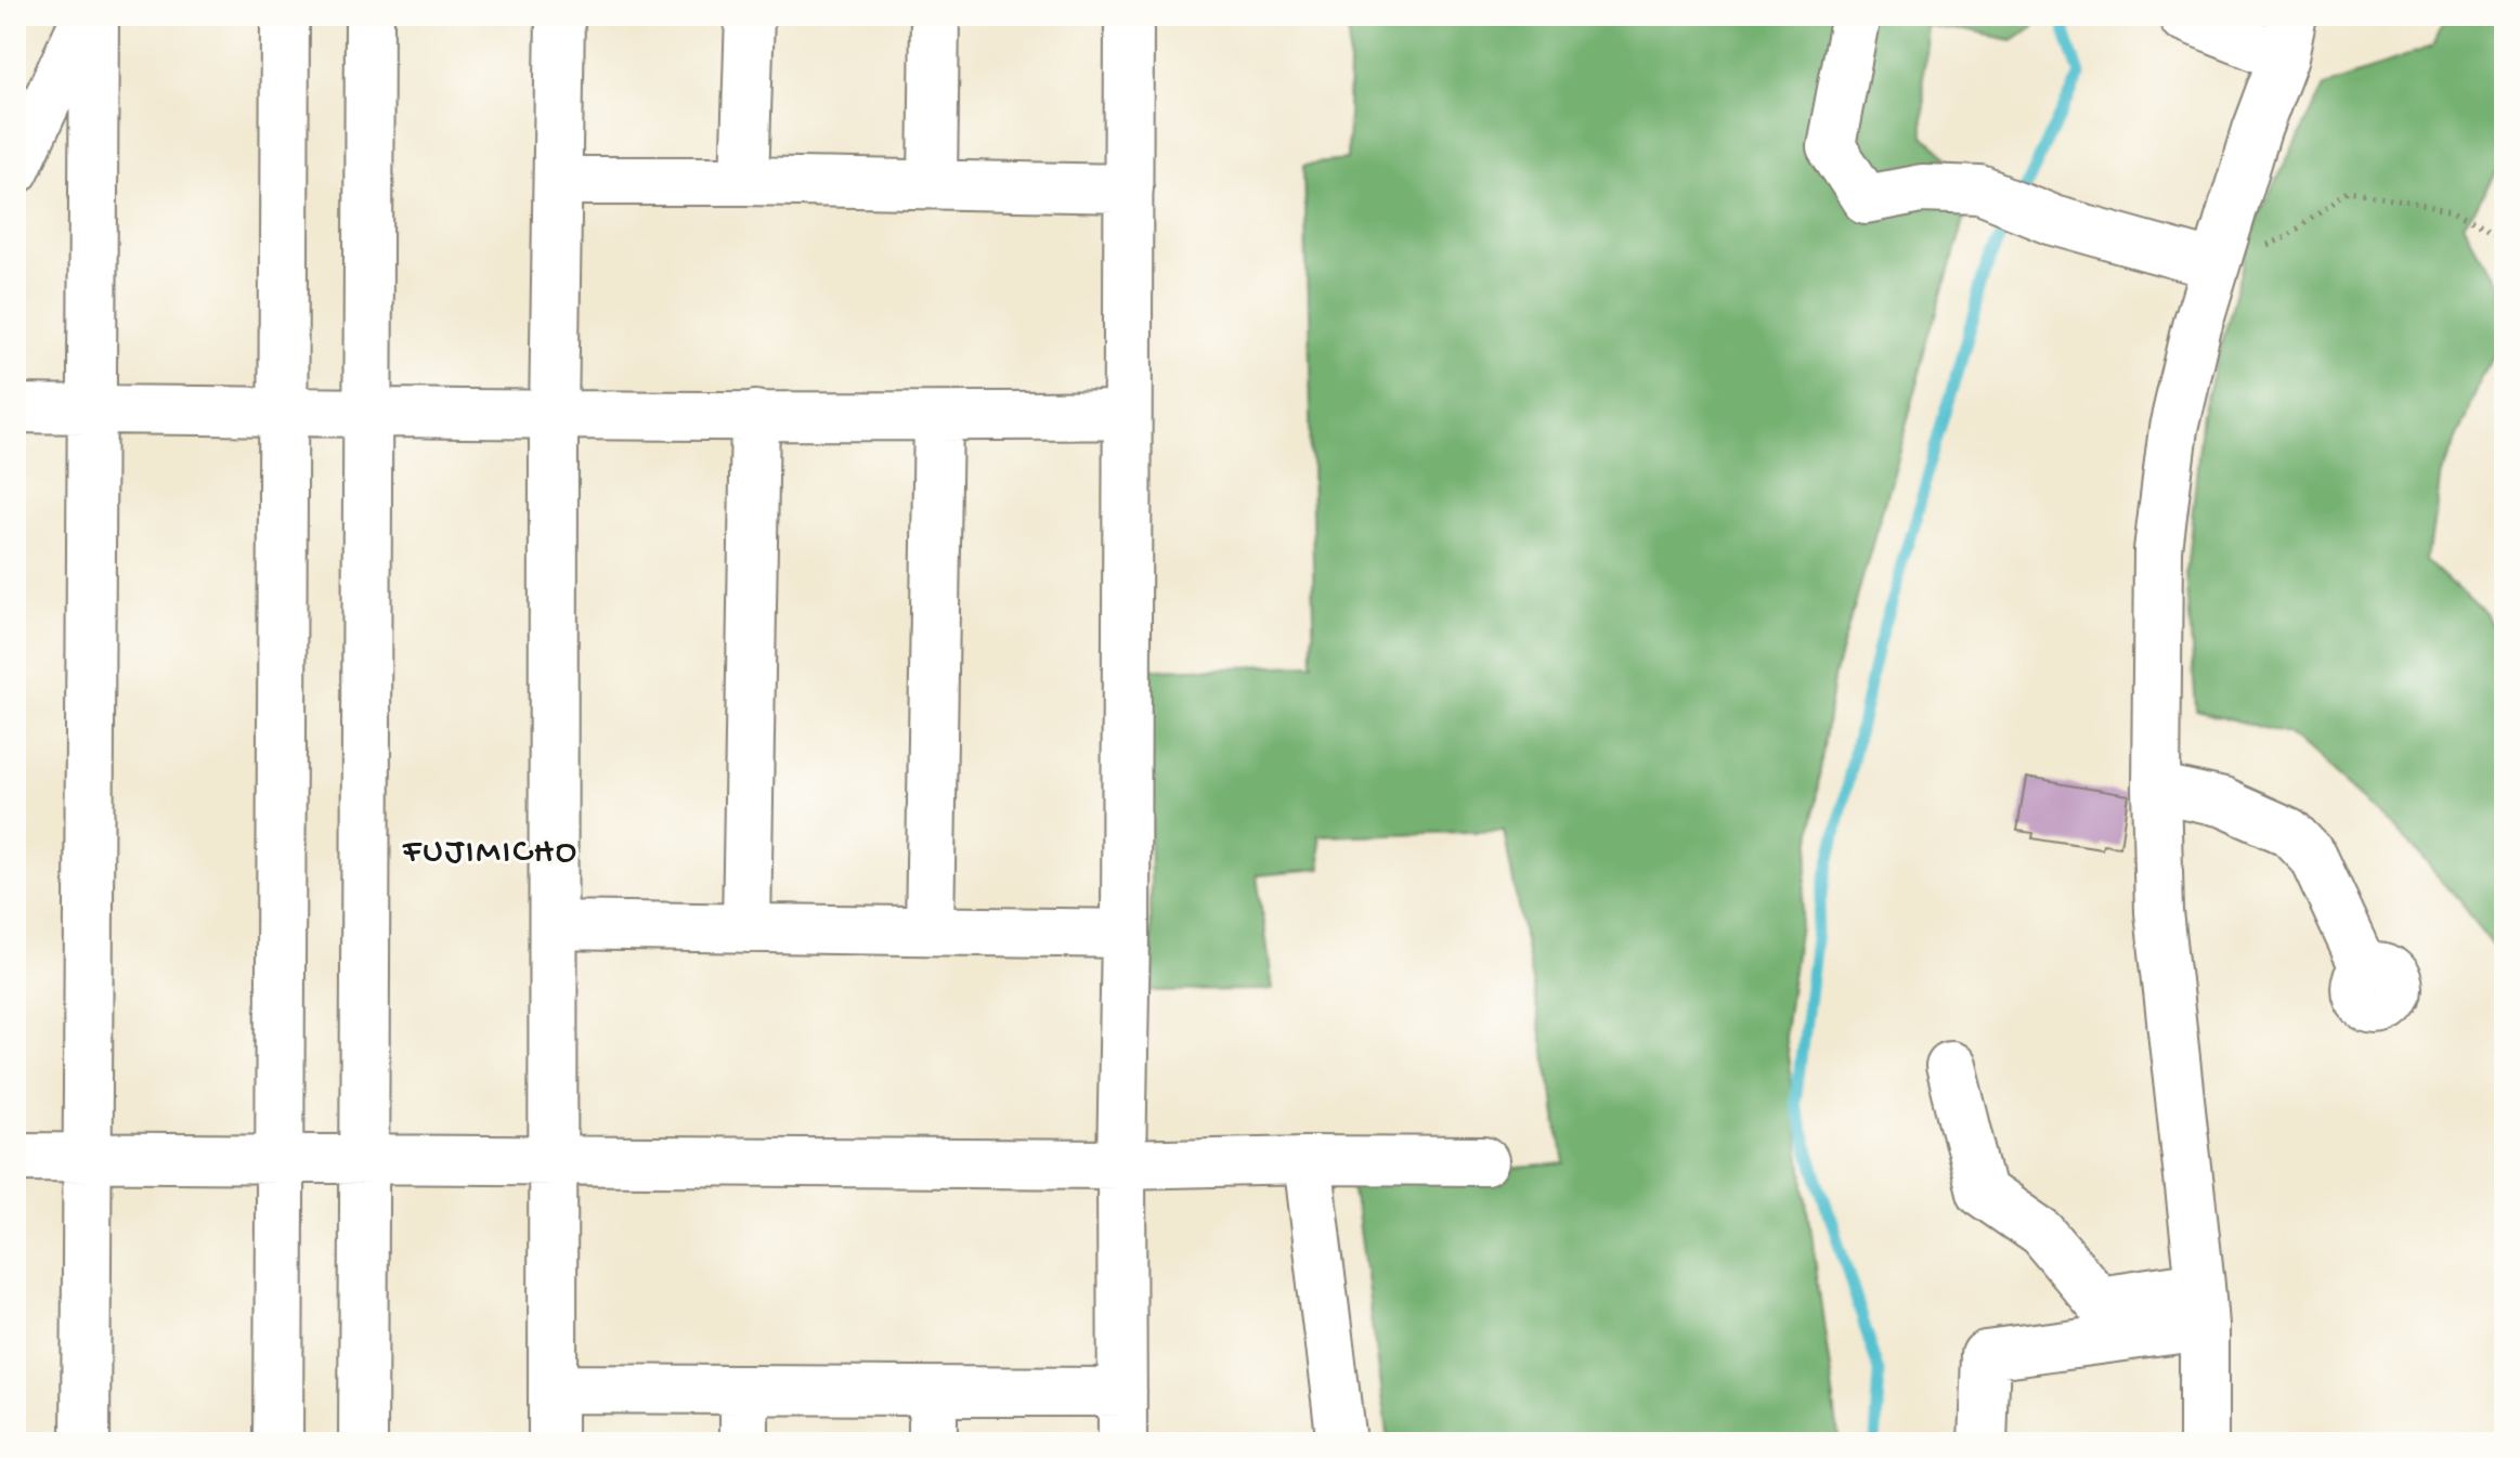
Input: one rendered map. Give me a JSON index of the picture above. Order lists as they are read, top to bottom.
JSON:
{
  "districts": ["FUJIMICHO"]
}
